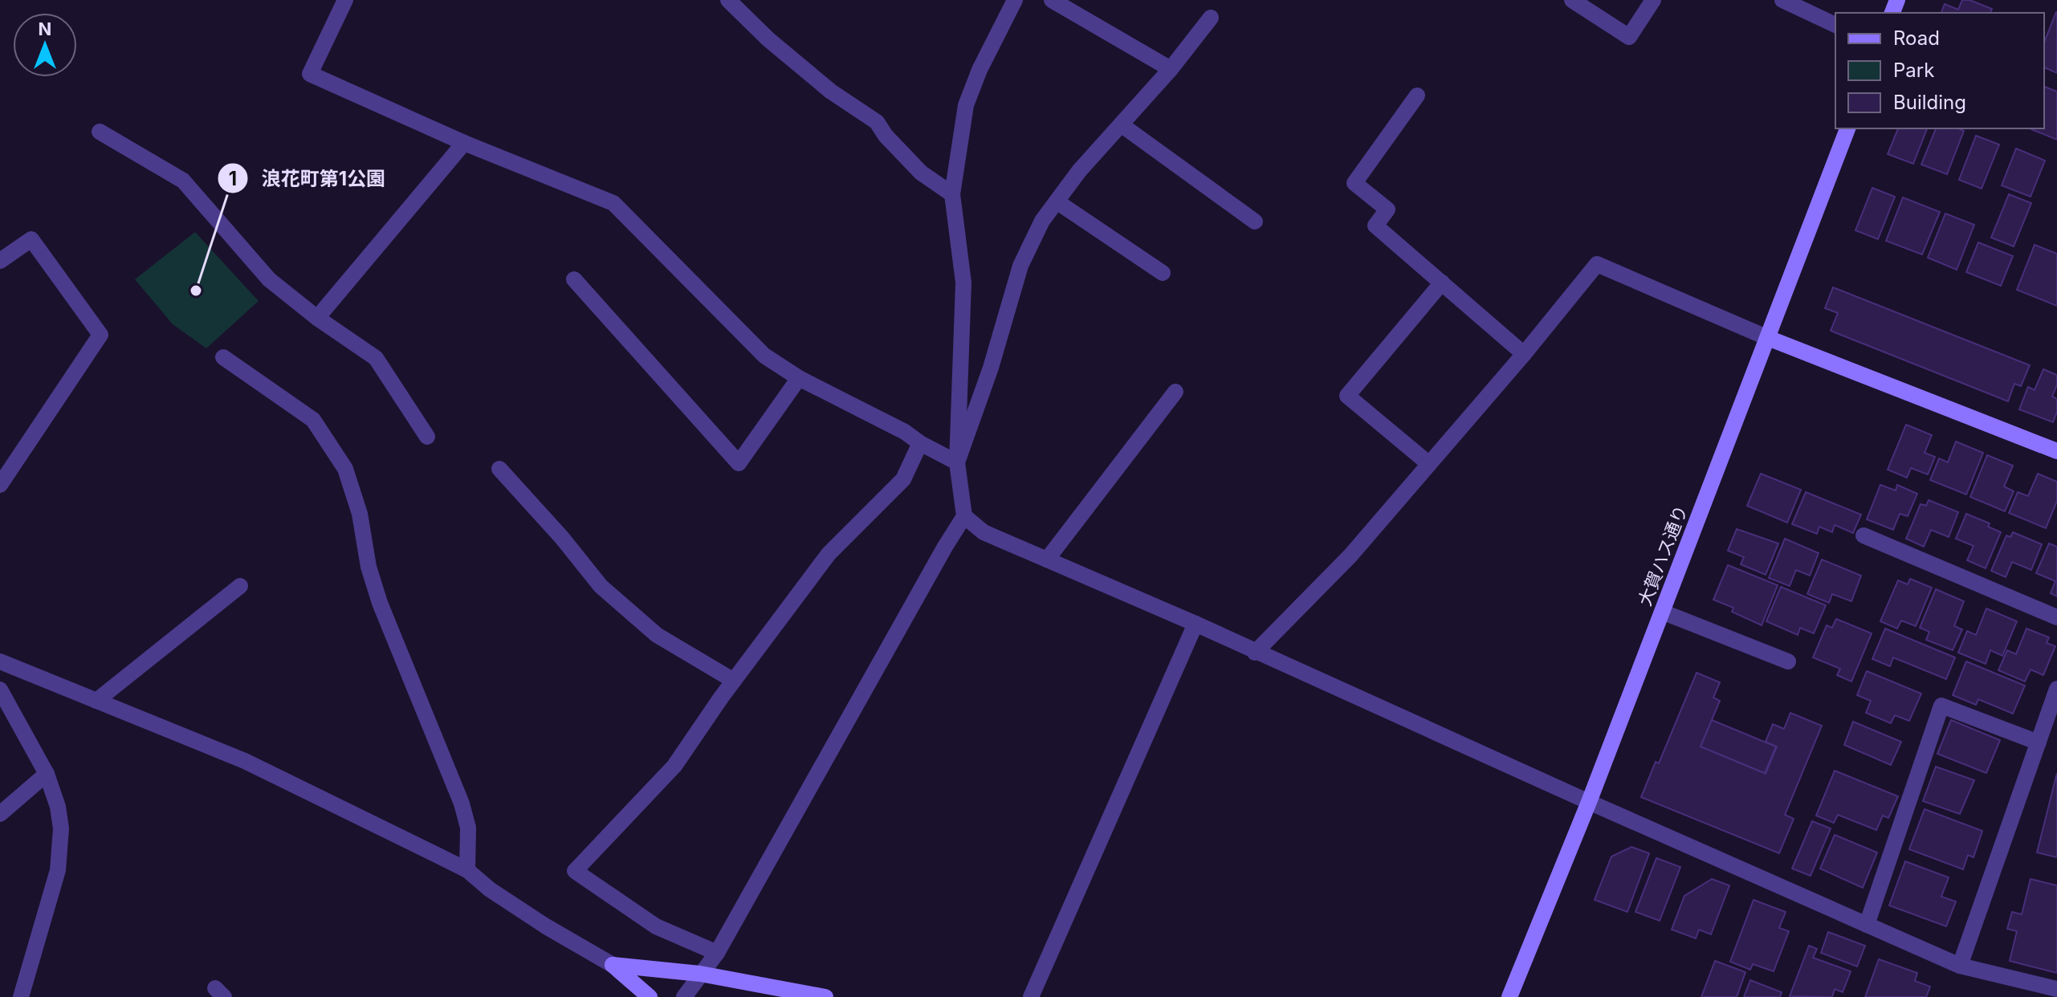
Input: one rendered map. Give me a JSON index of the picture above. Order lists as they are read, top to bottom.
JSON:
{
  "streets": {
    "street": ["大賀ハス通り"]
  },
  "places": ["浪花町第1公園"],
  "legend": ["Road", "Park", "Building"],
  "north": "top"
}
